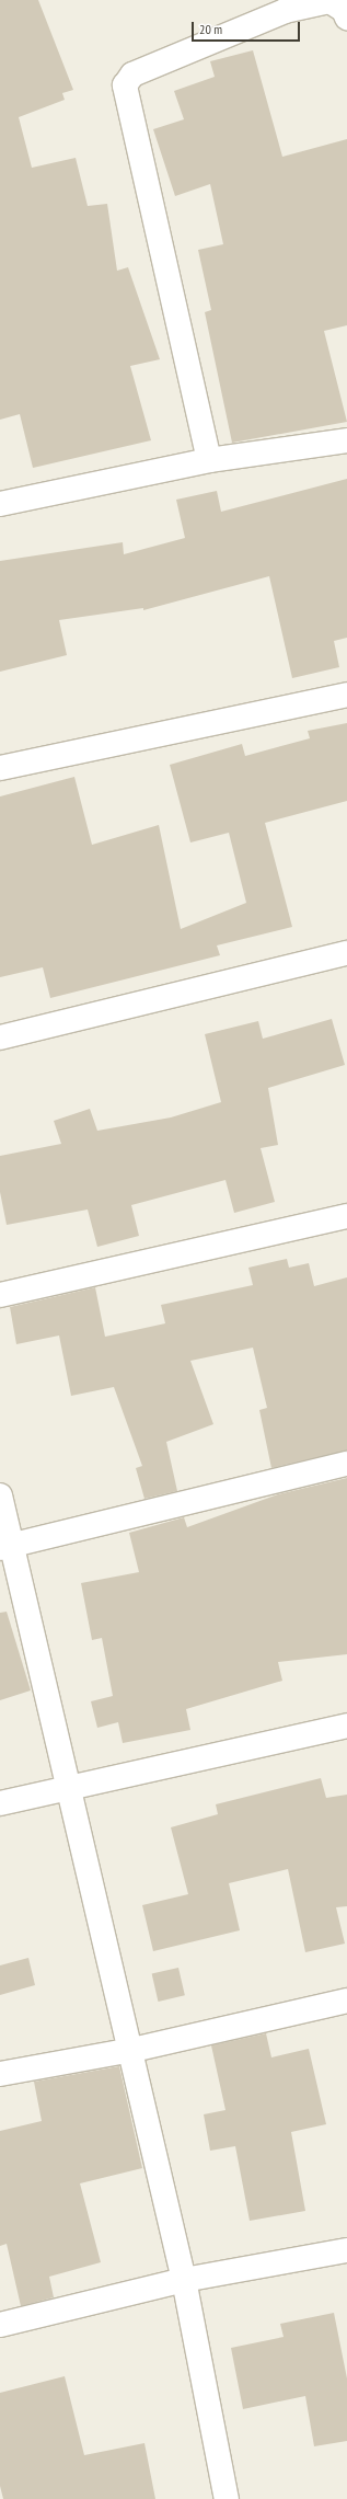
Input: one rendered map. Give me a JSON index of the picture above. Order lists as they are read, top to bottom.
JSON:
{
  "scale_bar": "20 m"
}
